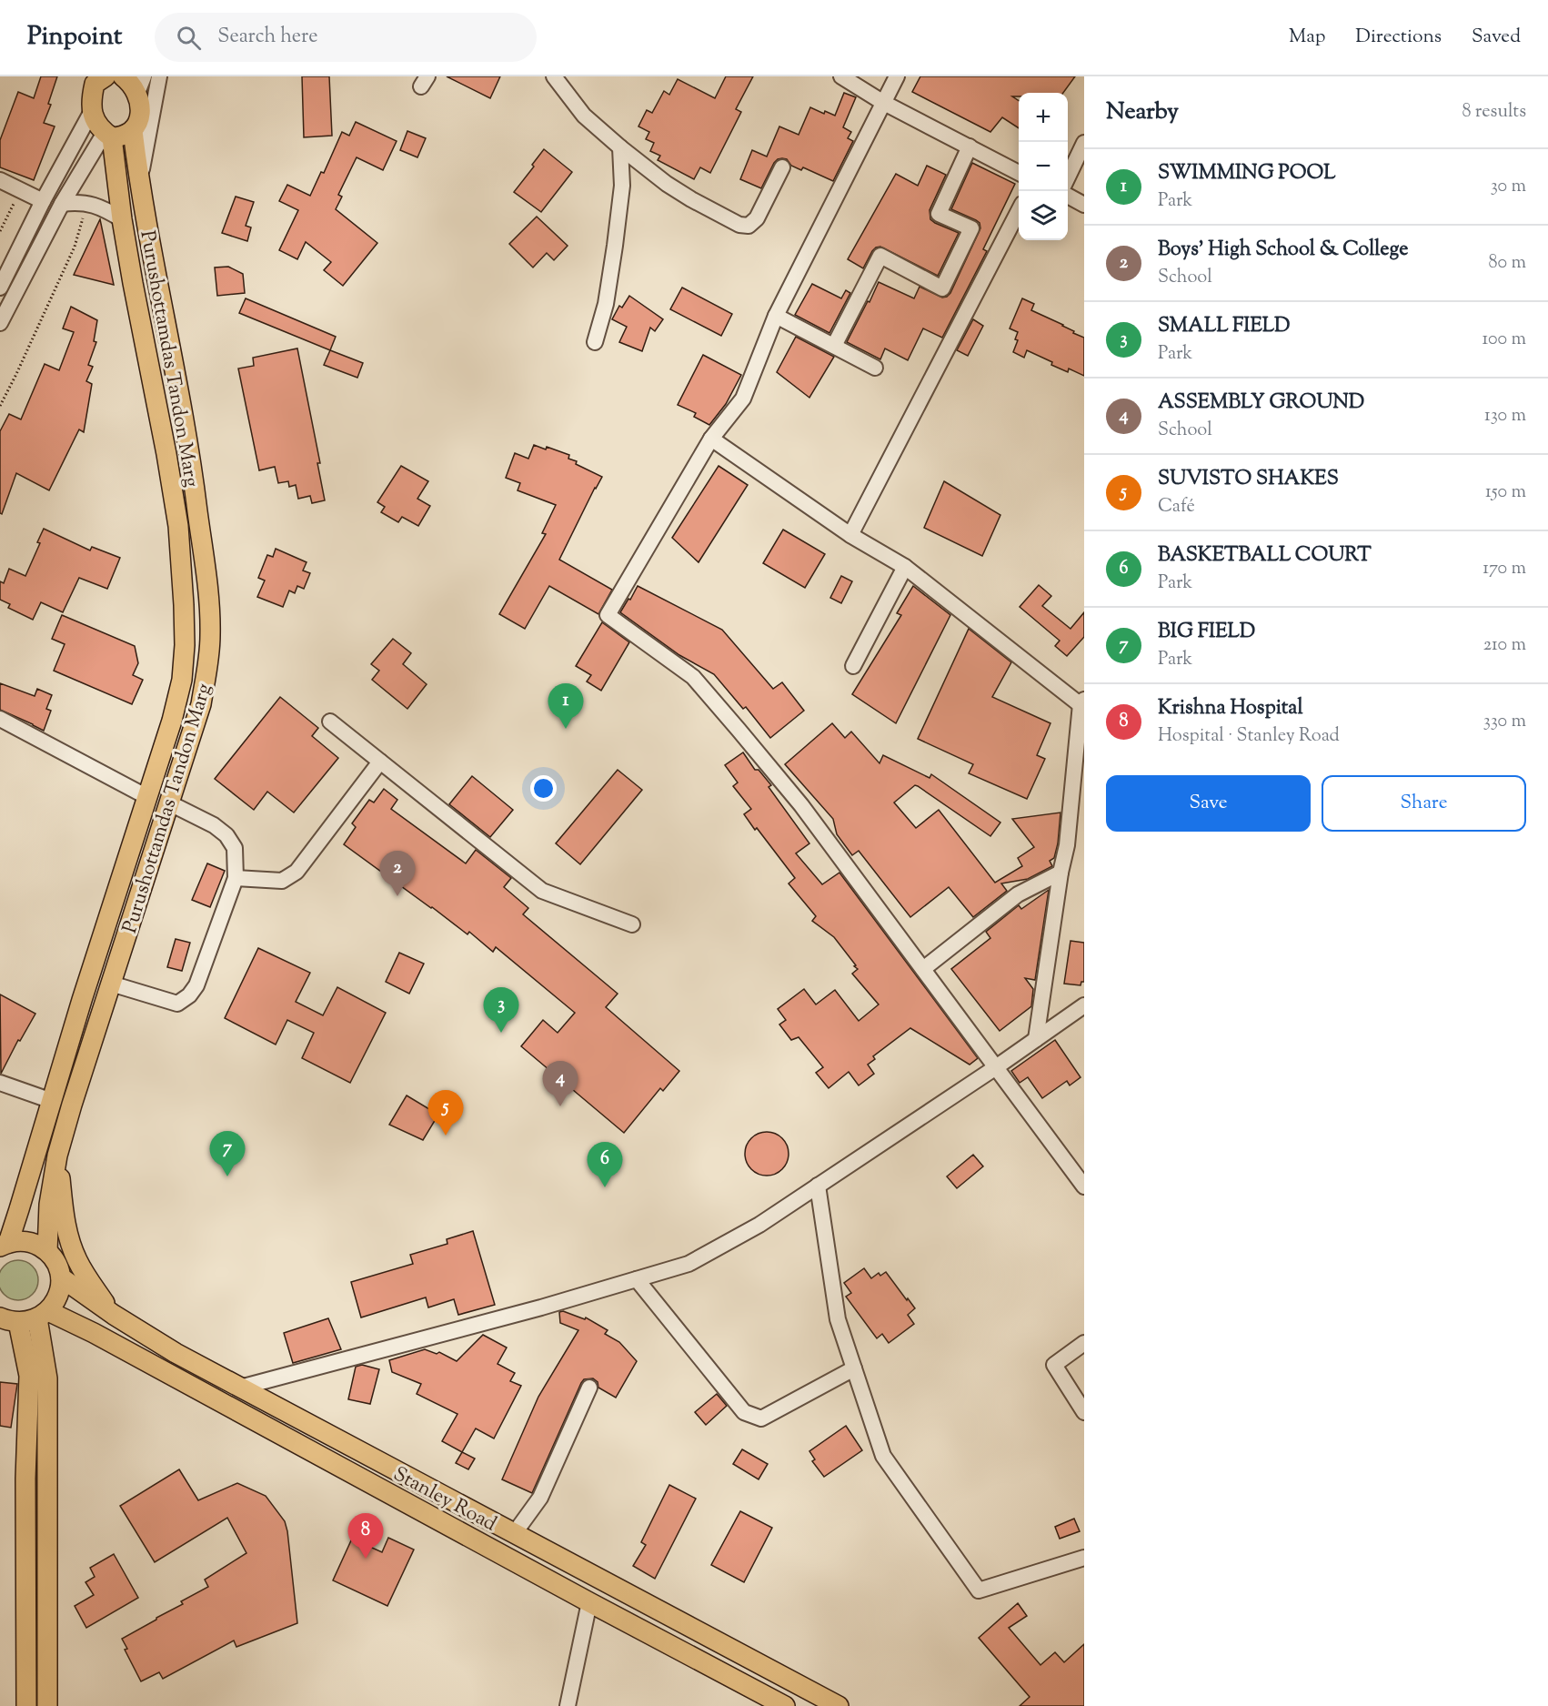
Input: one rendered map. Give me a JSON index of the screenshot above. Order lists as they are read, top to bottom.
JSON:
{
  "streets": {
    "main road": ["Purushottamdas Tandon Marg", "Stanley Road"]
  },
  "page": {
    "header": "Pinpoint",
    "search": "Search here",
    "nav": ["Map", "Directions", "Saved"],
    "heading": ["Nearby", "8 results"],
    "map_buttons": ["+", "−"],
    "list": [
      {
        "mark": "1",
        "name": "SWIMMING POOL",
        "note": "Park",
        "value": "30 m"
      },
      {
        "mark": "2",
        "name": "Boys' High School & College",
        "note": "School",
        "value": "80 m"
      },
      {
        "mark": "3",
        "name": "SMALL FIELD",
        "note": "Park",
        "value": "100 m"
      },
      {
        "mark": "4",
        "name": "ASSEMBLY GROUND",
        "note": "School",
        "value": "130 m"
      },
      {
        "mark": "5",
        "name": "SUVISTO SHAKES",
        "note": "Café",
        "value": "150 m"
      },
      {
        "mark": "6",
        "name": "BASKETBALL COURT",
        "note": "Park",
        "value": "170 m"
      },
      {
        "mark": "7",
        "name": "BIG FIELD",
        "note": "Park",
        "value": "210 m"
      },
      {
        "mark": "8",
        "name": "Krishna Hospital",
        "note": "Hospital · Stanley Road",
        "value": "330 m"
      }
    ],
    "pins": [
      "1",
      "2",
      "3",
      "4",
      "5",
      "7",
      "6",
      "8"
    ],
    "buttons": ["Save", "Share"]
  }
}
